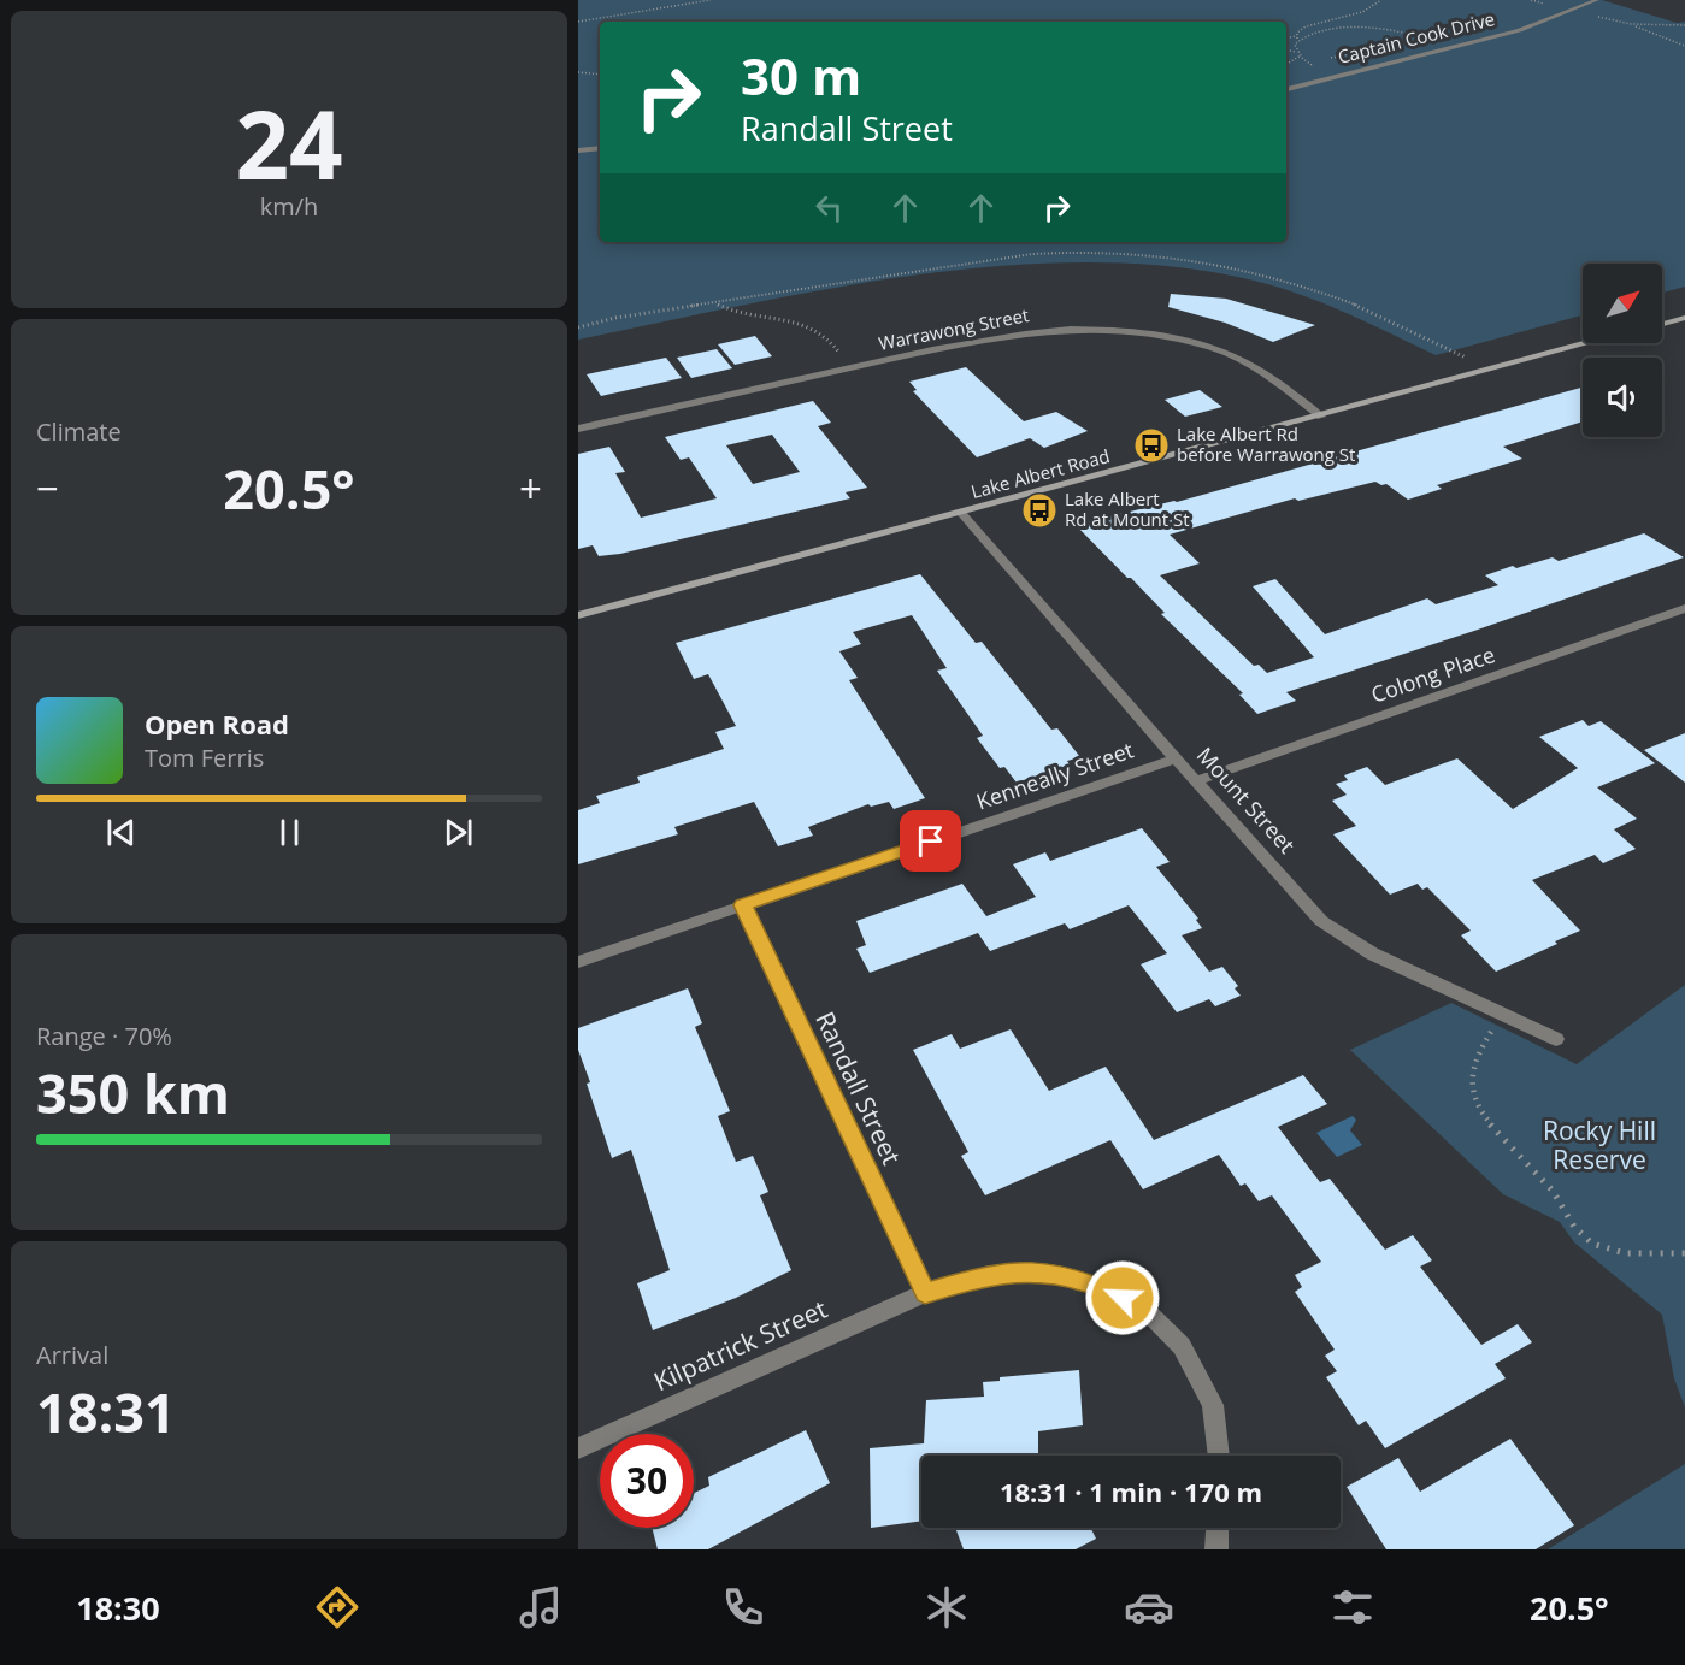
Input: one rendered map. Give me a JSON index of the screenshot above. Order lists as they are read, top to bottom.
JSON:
{
  "streets": {
    "main road": ["Lake Albert Road"],
    "street": [
      "Captain Cook Drive",
      "Warrawong Street",
      "Colong Place",
      "Kenneally Street",
      "Mount Street",
      "Randall Street",
      "Kilpatrick Street"
    ]
  },
  "crossings": [
    ["Warrawong Street", "Lake Albert Road"],
    ["Lake Albert Road", "Mount Street"],
    ["Colong Place", "Mount Street"],
    ["Kenneally Street", "Mount Street"],
    ["Kenneally Street", "Randall Street"],
    ["Randall Street", "Kilpatrick Street"]
  ],
  "parks": ["Rocky Hill Reserve"],
  "places": {
    "bus stop": ["Lake Albert Rd before Warrawong St", "Lake Albert Rd at Mount St"]
  },
  "north": "top right",
  "page": {
    "tile": [
      ["24", "km/h"],
      "Climate",
      ["Range · 70%", "350 km"],
      ["Arrival", "18:31"]
    ],
    "turn": ["30 m", "Randall Street"],
    "heat": ["−", "20.5°", "+"],
    "song": ["Open Road", "Tom Ferris"],
    "limit": "30",
    "trip": "18:31 · 1 min · 170 m",
    "tabs": ["18:30", "20.5°"]
  }
}
